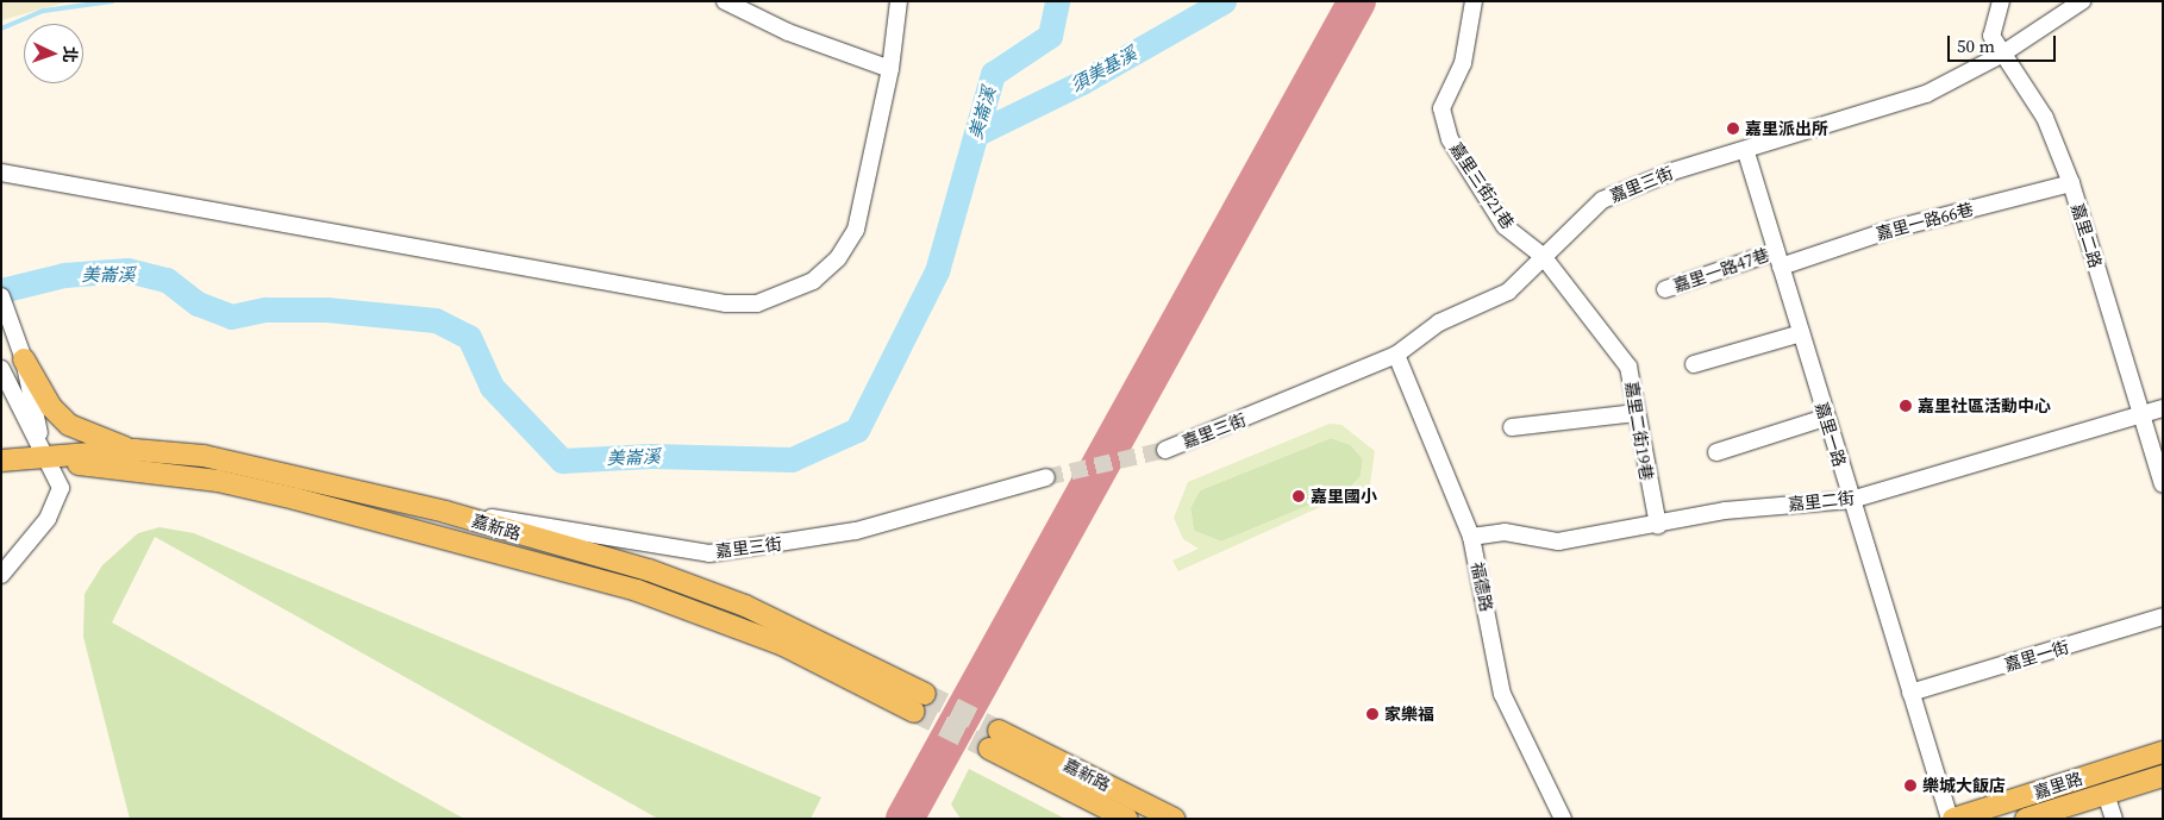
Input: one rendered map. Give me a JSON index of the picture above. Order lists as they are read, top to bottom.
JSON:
{
  "streets": {
    "main road": ["嘉新路", "嘉里路"],
    "street": [
      "嘉里三街",
      "嘉里三街21巷",
      "嘉里一路66巷",
      "嘉里二路",
      "嘉里一路47巷",
      "嘉里二街19巷",
      "嘉里一路",
      "嘉里二街",
      "福德路",
      "嘉里一街"
    ]
  },
  "crossings": [
    ["嘉里三街", "嘉里三街21巷"],
    ["嘉里三街", "嘉里二路"],
    ["嘉里三街", "嘉里二街19巷"],
    ["嘉里三街", "嘉里一路"],
    ["嘉里三街", "嘉新路"],
    ["嘉里三街", "福德路"],
    ["嘉里三街21巷", "嘉里二街19巷"],
    ["嘉里一路66巷", "嘉里二路"],
    ["嘉里一路66巷", "嘉里一路47巷"],
    ["嘉里一路66巷", "嘉里一路"],
    ["嘉里二路", "嘉里二街"],
    ["嘉里一路47巷", "嘉里一路"],
    ["嘉里二街19巷", "嘉里二街"],
    ["嘉里一路", "嘉里二街"],
    ["嘉里一路", "嘉里一街"],
    ["嘉里一路", "嘉里路"],
    ["嘉里二街", "福德路"]
  ],
  "water": ["須美基溪", "美崙溪"],
  "places": [
    "嘉里派出所",
    "嘉里社區活動中心",
    "嘉里國小",
    "家樂福",
    "樂城大飯店"
  ],
  "scale_bar": "50 m",
  "north": "right"
}
